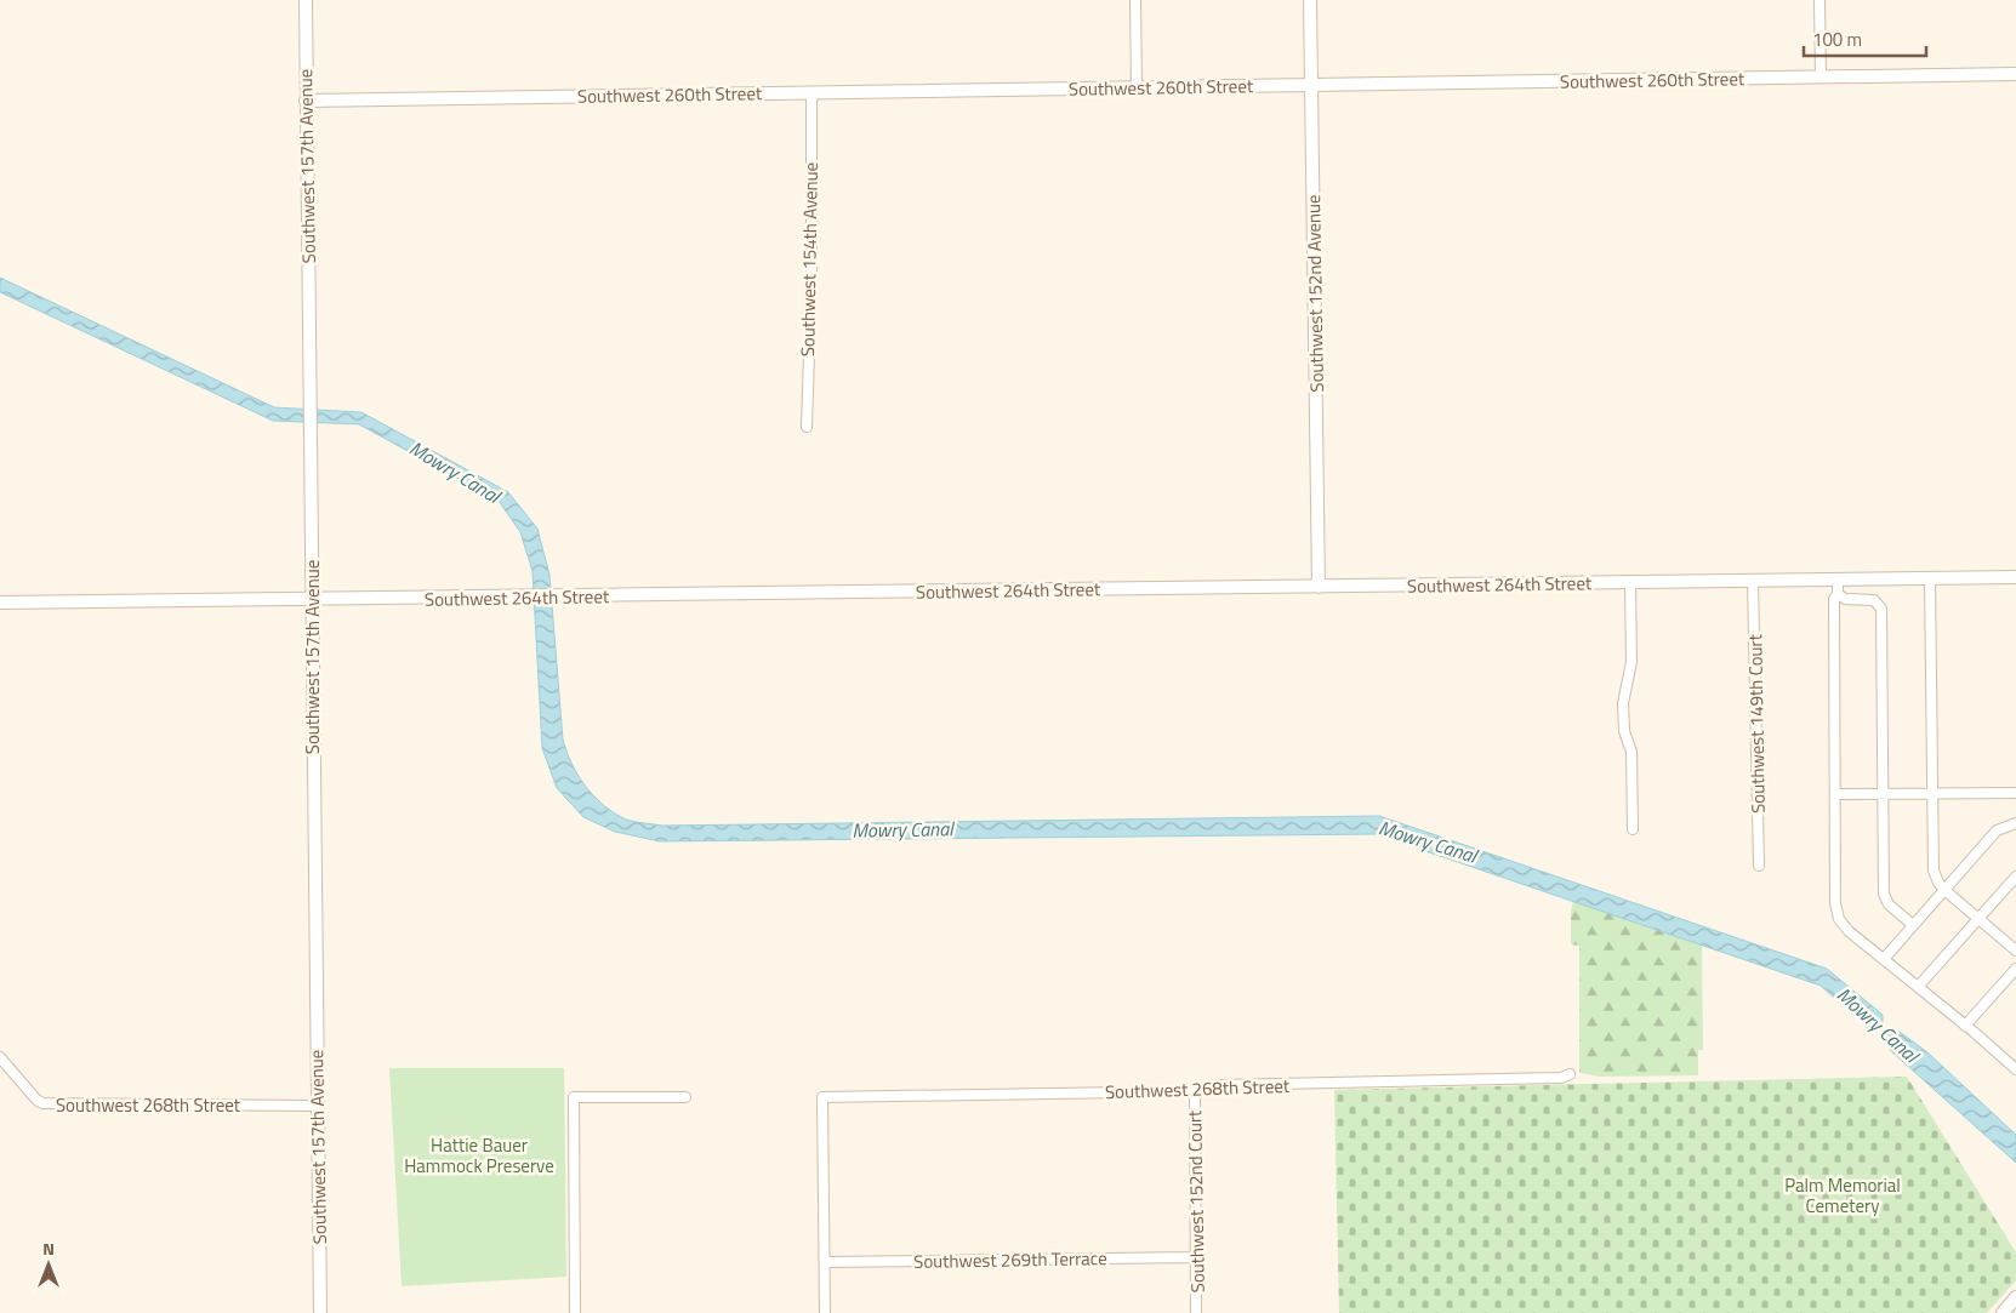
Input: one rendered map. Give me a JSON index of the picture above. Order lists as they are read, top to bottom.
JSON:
{
  "streets": {
    "street": [
      "Southwest 260th Street",
      "Southwest 157th Avenue",
      "Southwest 154th Avenue",
      "Southwest 152nd Avenue",
      "Southwest 264th Street",
      "Southwest 149th Court",
      "Southwest 268th Street",
      "Southwest 152nd Court",
      "Southwest 269th Terrace"
    ]
  },
  "crossings": [
    ["Southwest 260th Street", "Southwest 157th Avenue"],
    ["Southwest 260th Street", "Southwest 154th Avenue"],
    ["Southwest 260th Street", "Southwest 152nd Avenue"],
    ["Southwest 157th Avenue", "Southwest 264th Street"],
    ["Southwest 157th Avenue", "Southwest 268th Street"],
    ["Southwest 152nd Avenue", "Southwest 264th Street"],
    ["Southwest 264th Street", "Southwest 149th Court"],
    ["Southwest 268th Street", "Southwest 152nd Court"],
    ["Southwest 268th Street", "Southwest 269th Terrace"],
    ["Southwest 152nd Court", "Southwest 269th Terrace"]
  ],
  "water": ["Mowry Canal"],
  "parks": ["Hattie Bauer Hammock Preserve", "Palm Memorial Cemetery"],
  "scale_bar": "100 m",
  "north": "top"
}
